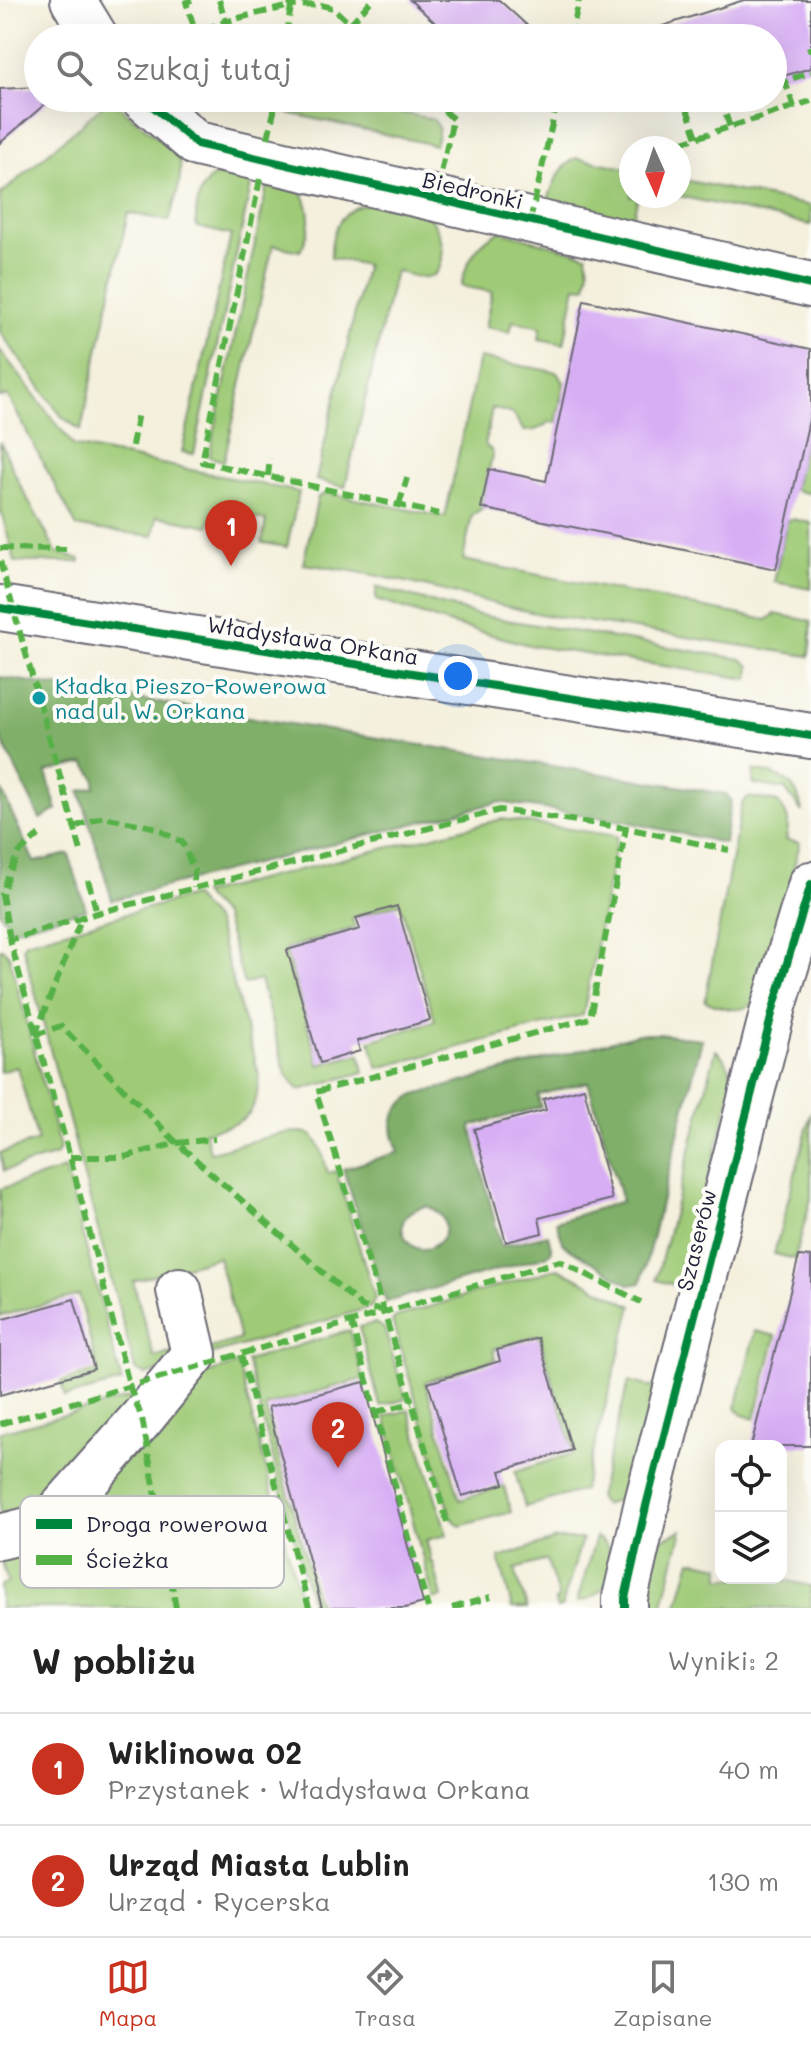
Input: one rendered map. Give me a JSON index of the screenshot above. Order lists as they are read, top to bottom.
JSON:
{
  "streets": {
    "street": ["Biedronki", "Władysława Orkana", "Szaserów"]
  },
  "places": ["Kładka Pieszo-Rowerowa nad ul. W. Orkana"],
  "legend": ["Droga rowerowa", "Ścieżka"],
  "north": "bottom",
  "page": {
    "search": "Szukaj tutaj",
    "pins": ["1", "2"],
    "heading": ["W pobliżu", "Wyniki: 2"],
    "list": [
      {
        "mark": "1",
        "name": "Wiklinowa 02",
        "note": "Przystanek · Władysława Orkana",
        "value": "40 m"
      },
      {
        "mark": "2",
        "name": "Urząd Miasta Lublin",
        "note": "Urząd · Rycerska",
        "value": "130 m"
      }
    ],
    "nav": ["Mapa", "Trasa", "Zapisane"]
  }
}
